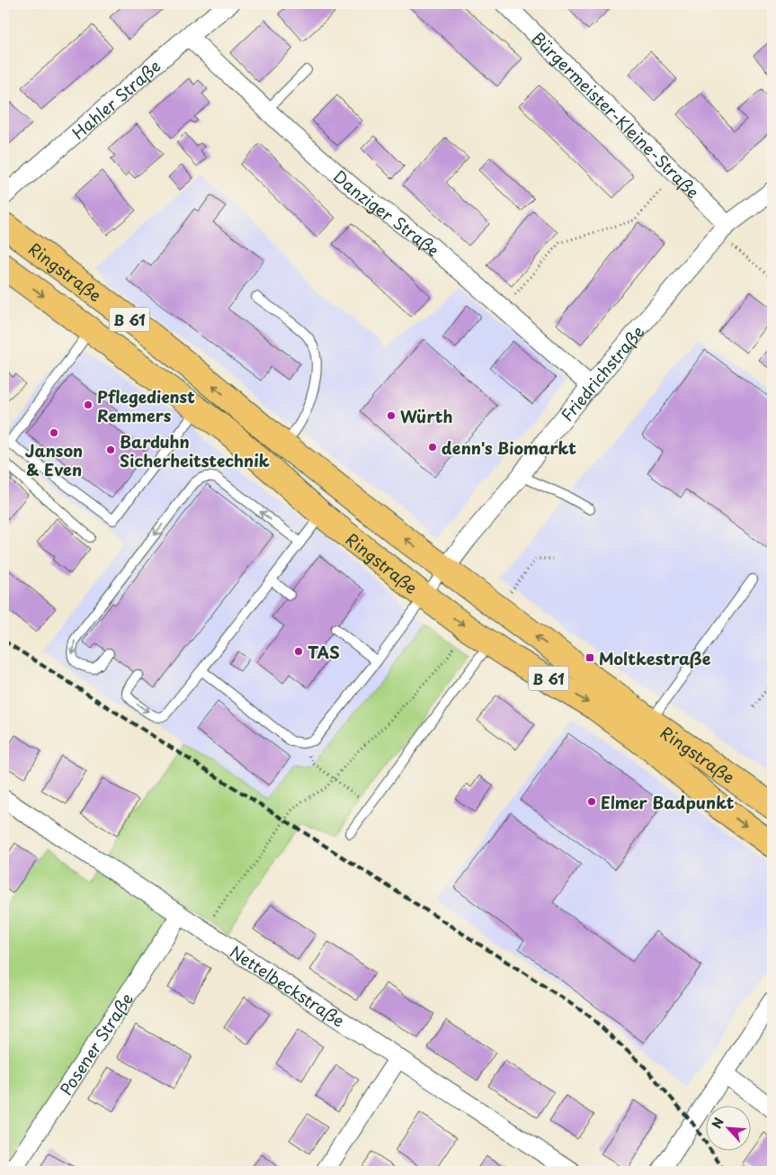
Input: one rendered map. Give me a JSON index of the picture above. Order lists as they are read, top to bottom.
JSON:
{
  "streets": {
    "main road": ["Ringstraße", "B 61"],
    "street": [
      "Hahler Straße",
      "Bürgermeister-Kleine-Straße",
      "Danziger Straße",
      "Friedrichstraße",
      "Nettelbeckstraße",
      "Posener Straße"
    ]
  },
  "crossings": [
    ["Hahler Straße", "Danziger Straße"],
    ["Bürgermeister-Kleine-Straße", "Friedrichstraße"],
    ["Danziger Straße", "Friedrichstraße"],
    ["Ringstraße", "Friedrichstraße"],
    ["Nettelbeckstraße", "Posener Straße"]
  ],
  "places": {
    "other": [
      "Pflegedienst Remmers",
      "Würth",
      "Janson & Even",
      "denn's Biomarkt",
      "Barduhn Sicherheitstechnik",
      "TAS",
      "Elmer Badpunkt"
    ],
    "transit": ["Moltkestraße"]
  },
  "north": "top left"
}
